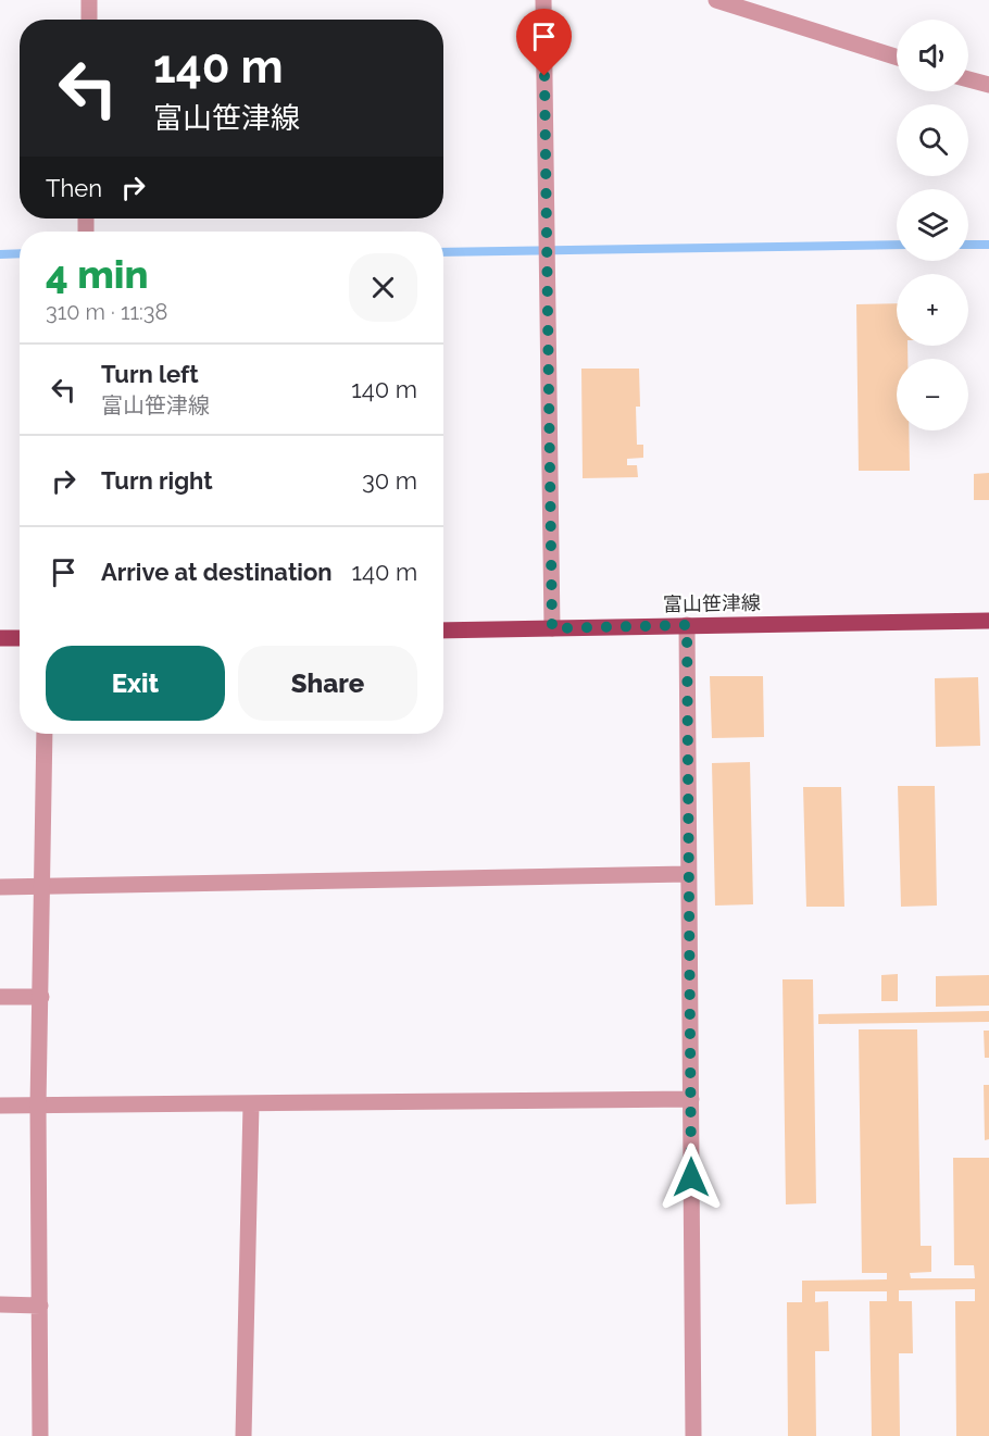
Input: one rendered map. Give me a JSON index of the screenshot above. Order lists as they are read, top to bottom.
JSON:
{
  "streets": {
    "main road": ["富山笹津線"]
  },
  "page": {
    "map_buttons": ["+", "−"],
    "turn": ["140 m", "富山笹津線"],
    "then": "Then",
    "heading": ["4 min", "310 m · 11:38"],
    "list": [
      {
        "name": "Turn left",
        "note": "富山笹津線",
        "value": "140 m"
      },
      {
        "name": "Turn right",
        "value": "30 m"
      },
      {
        "name": "Arrive at destination",
        "value": "140 m"
      }
    ],
    "buttons": ["Exit", "Share"]
  }
}
